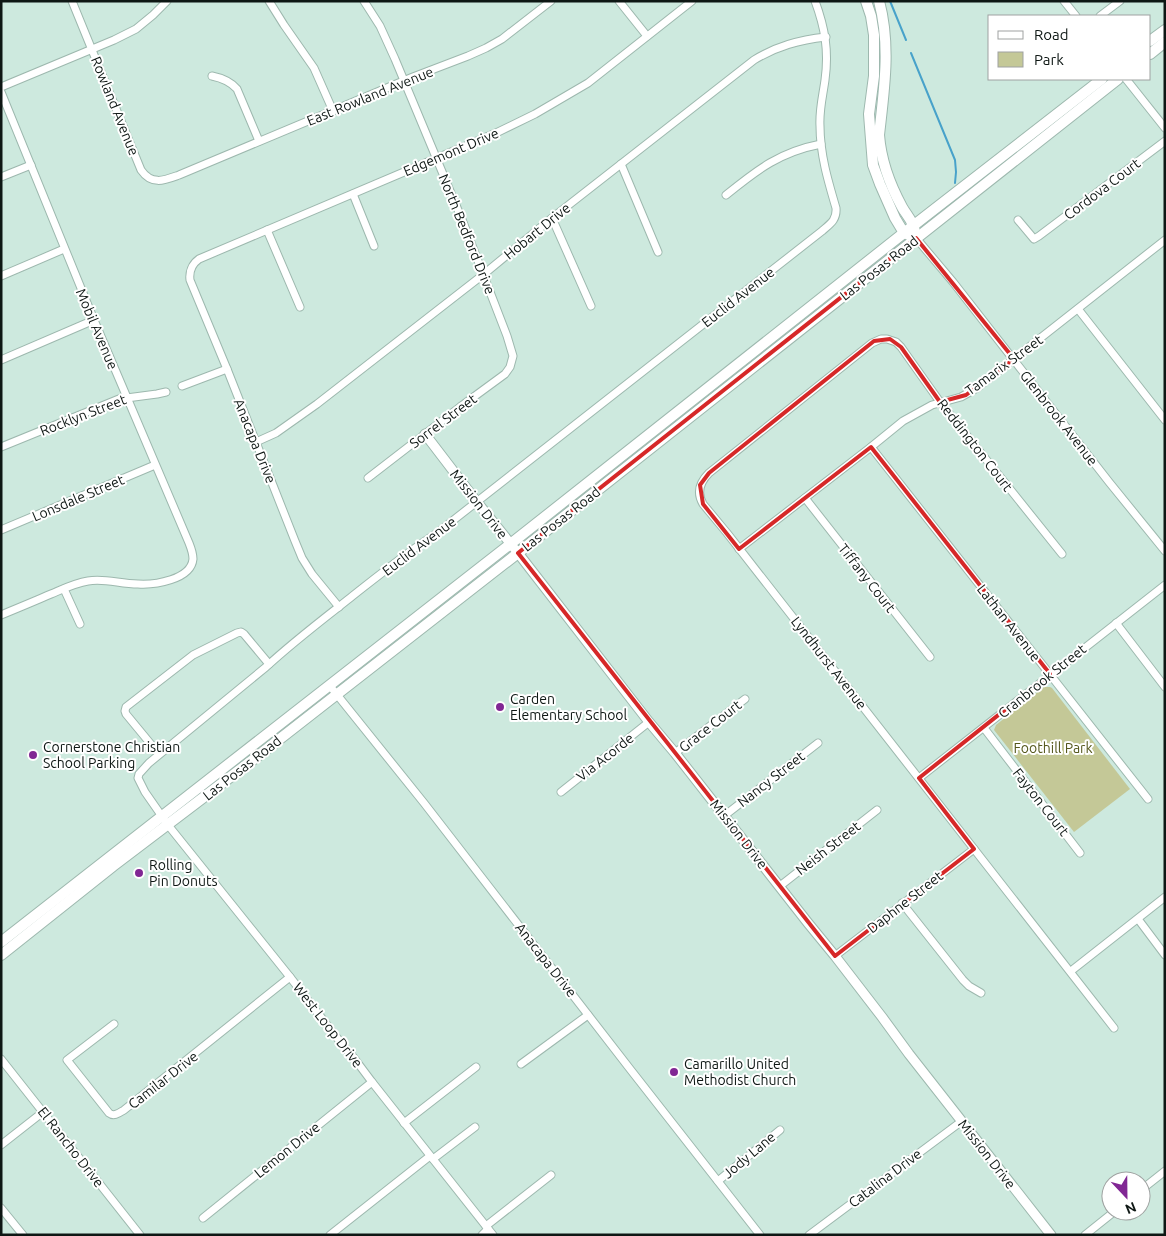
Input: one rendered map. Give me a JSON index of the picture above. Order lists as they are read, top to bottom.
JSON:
{
  "streets": {
    "main road": ["Las Posas Road"],
    "street": [
      "East Rowland Avenue",
      "Rowland Avenue",
      "Edgemont Drive",
      "Cordova Court",
      "Hobart Drive",
      "North Bedford Drive",
      "Euclid Avenue",
      "Mobil Avenue",
      "Tamarix Street",
      "Rocklyn Street",
      "Glenbrook Avenue",
      "Sorrel Street",
      "Anacapa Drive",
      "Reddington Court",
      "Lonsdale Street",
      "Mission Drive",
      "Tiffany Court",
      "Lathan Avenue",
      "Lyndhurst Avenue",
      "Cranbrook Street",
      "Grace Court",
      "Via Acorde",
      "Nancy Street",
      "Fayton Court",
      "Neish Street",
      "Daphne Street",
      "West Loop Drive",
      "Camilar Drive",
      "El Rancho Drive",
      "Lemon Drive",
      "Jody Lane",
      "Catalina Drive"
    ]
  },
  "crossings": [
    ["East Rowland Avenue", "Rowland Avenue"],
    ["East Rowland Avenue", "North Bedford Drive"],
    ["Edgemont Drive", "North Bedford Drive"],
    ["Edgemont Drive", "Anacapa Drive"],
    ["Hobart Drive", "North Bedford Drive"],
    ["Hobart Drive", "Anacapa Drive"],
    ["North Bedford Drive", "Sorrel Street"],
    ["Las Posas Road", "Euclid Avenue"],
    ["Las Posas Road", "Glenbrook Avenue"],
    ["Las Posas Road", "Anacapa Drive"],
    ["Las Posas Road", "Mission Drive"],
    ["Las Posas Road", "West Loop Drive"],
    ["Euclid Avenue", "Anacapa Drive"],
    ["Euclid Avenue", "Mission Drive"],
    ["Euclid Avenue", "West Loop Drive"],
    ["Mobil Avenue", "Rocklyn Street"],
    ["Mobil Avenue", "Lonsdale Street"],
    ["Tamarix Street", "Glenbrook Avenue"],
    ["Tamarix Street", "Reddington Court"],
    ["Tamarix Street", "Tiffany Court"],
    ["Tamarix Street", "Lathan Avenue"],
    ["Tamarix Street", "Lyndhurst Avenue"],
    ["Sorrel Street", "Mission Drive"],
    ["Anacapa Drive", "Jody Lane"],
    ["Reddington Court", "Lyndhurst Avenue"],
    ["Mission Drive", "Grace Court"],
    ["Mission Drive", "Via Acorde"],
    ["Mission Drive", "Nancy Street"],
    ["Mission Drive", "Neish Street"],
    ["Mission Drive", "Daphne Street"],
    ["Mission Drive", "Catalina Drive"],
    ["Lathan Avenue", "Cranbrook Street"],
    ["Lyndhurst Avenue", "Cranbrook Street"],
    ["Lyndhurst Avenue", "Daphne Street"],
    ["Cranbrook Street", "Fayton Court"],
    ["West Loop Drive", "Camilar Drive"],
    ["West Loop Drive", "Lemon Drive"]
  ],
  "parks": ["Foothill Park"],
  "places": [
    "Carden Elementary School",
    "Cornerstone Christian School Parking",
    "Rolling Pin Donuts",
    "Camarillo United Methodist Church"
  ],
  "legend": ["Road", "Park"],
  "north": "bottom"
}
